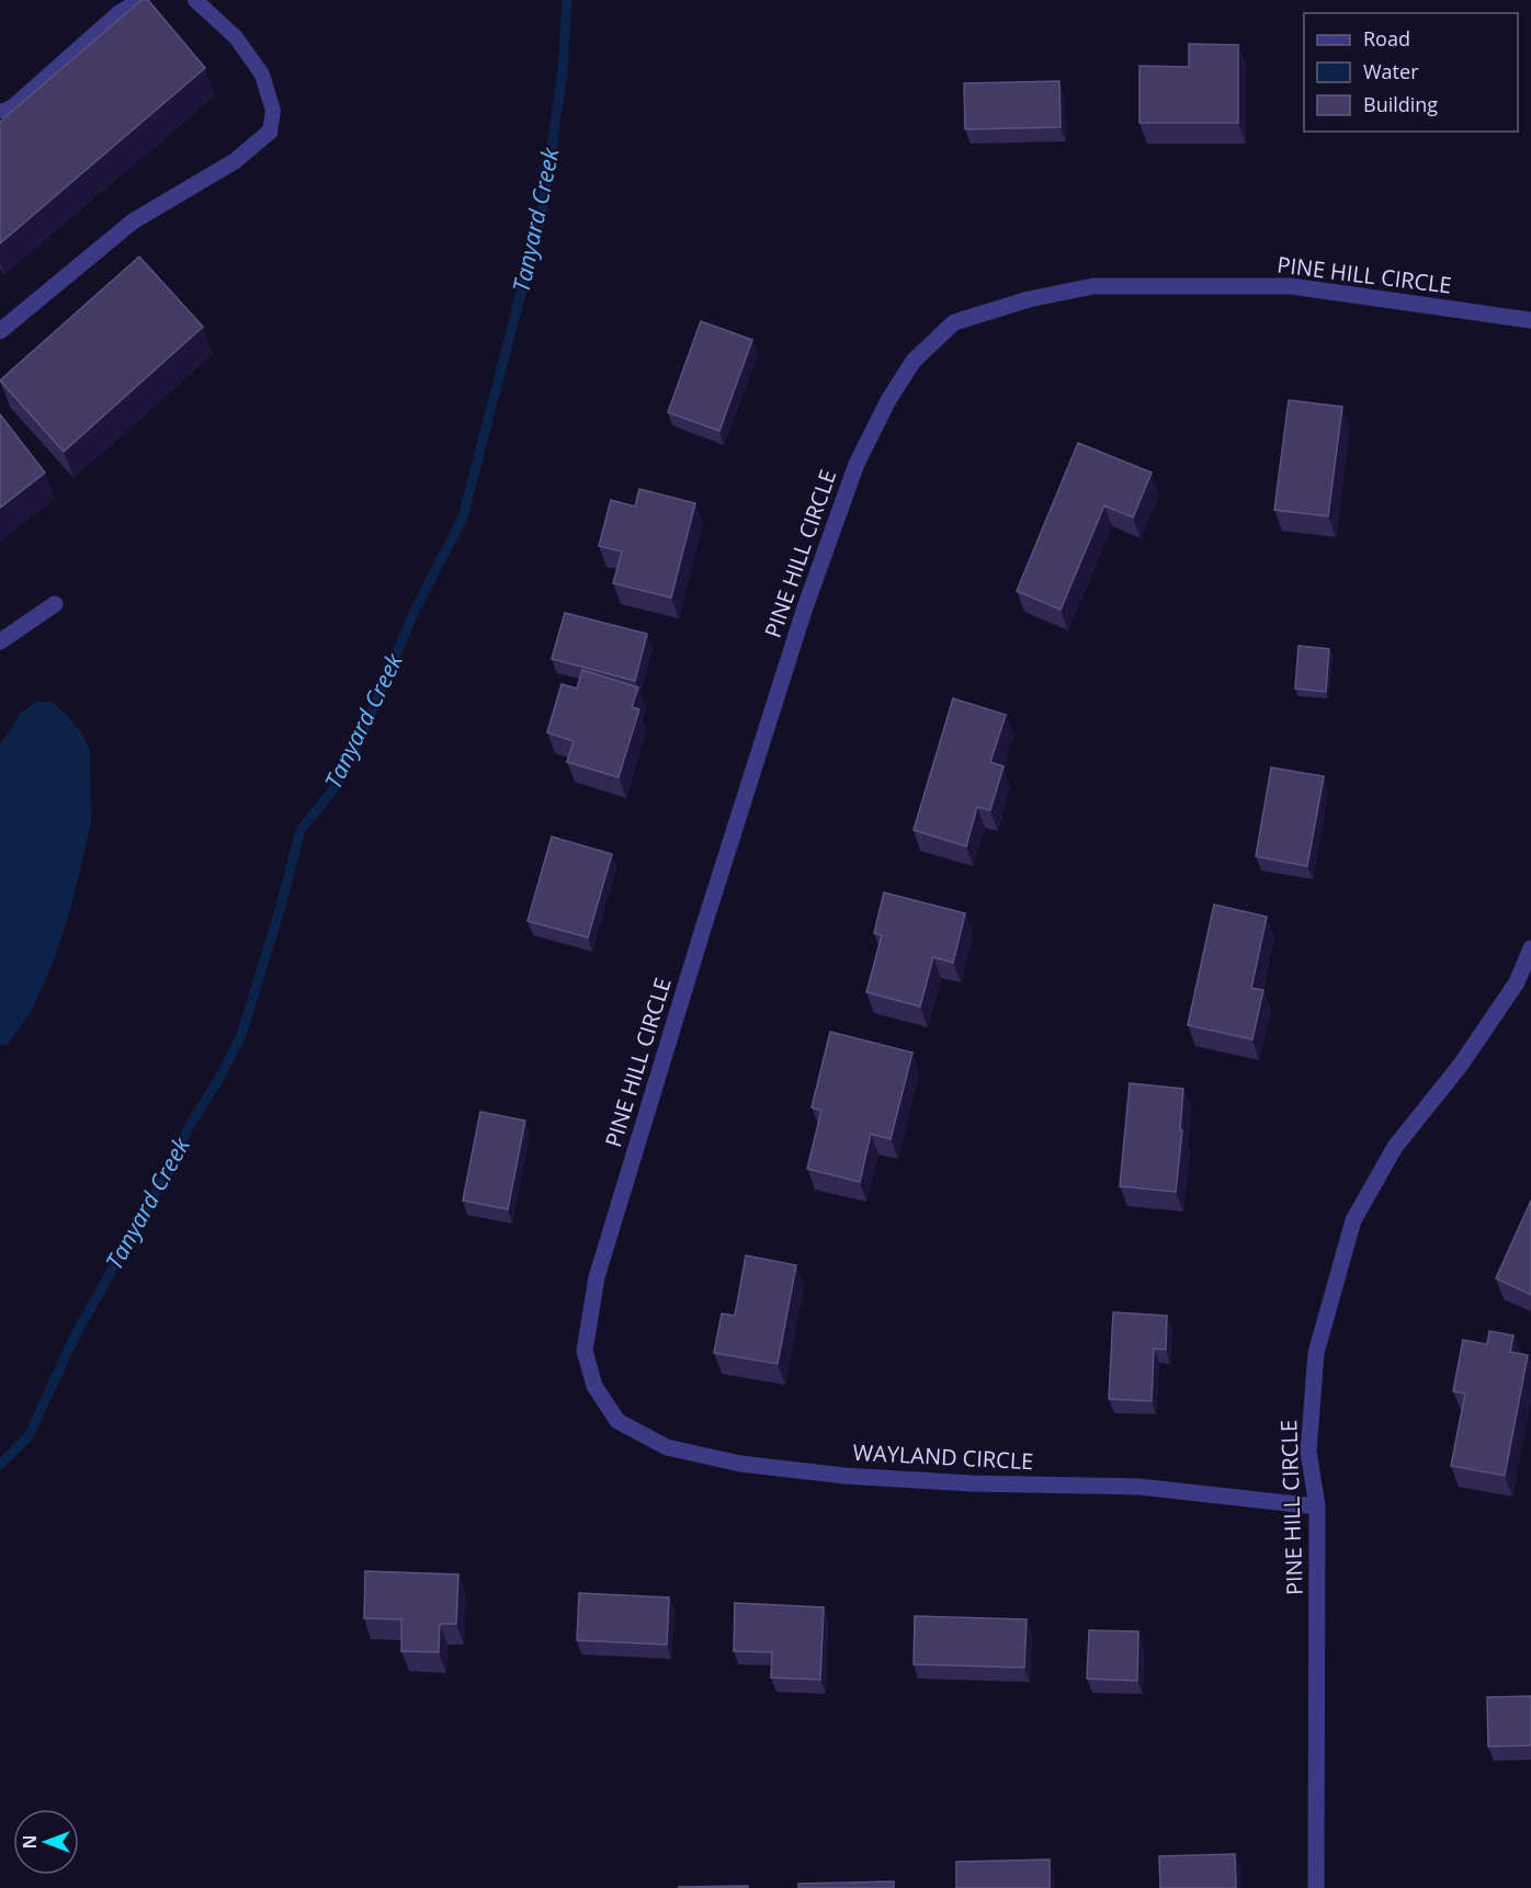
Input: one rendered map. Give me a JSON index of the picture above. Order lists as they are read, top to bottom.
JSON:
{
  "streets": {
    "street": ["PINE HILL CIRCLE", "WAYLAND CIRCLE"]
  },
  "crossings": [
    ["PINE HILL CIRCLE", "WAYLAND CIRCLE"]
  ],
  "water": ["Tanyard Creek"],
  "legend": ["Road", "Water", "Building"],
  "north": "left"
}
